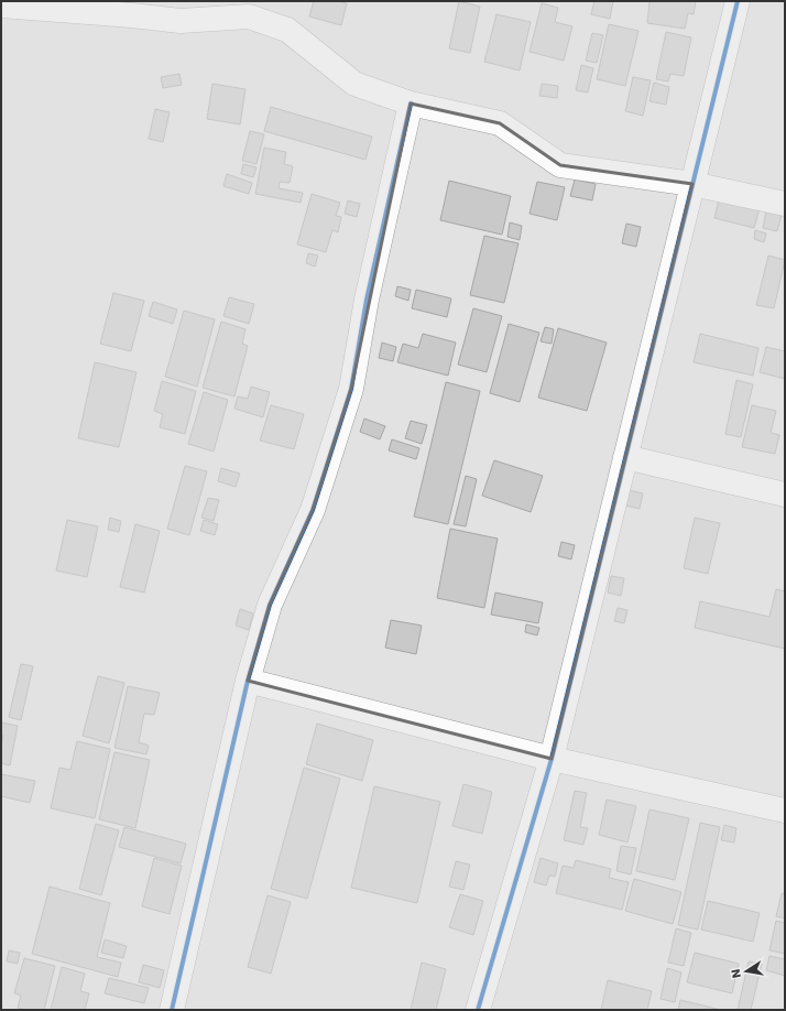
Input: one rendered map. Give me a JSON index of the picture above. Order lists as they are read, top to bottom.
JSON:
{
  "north": "left"
}
